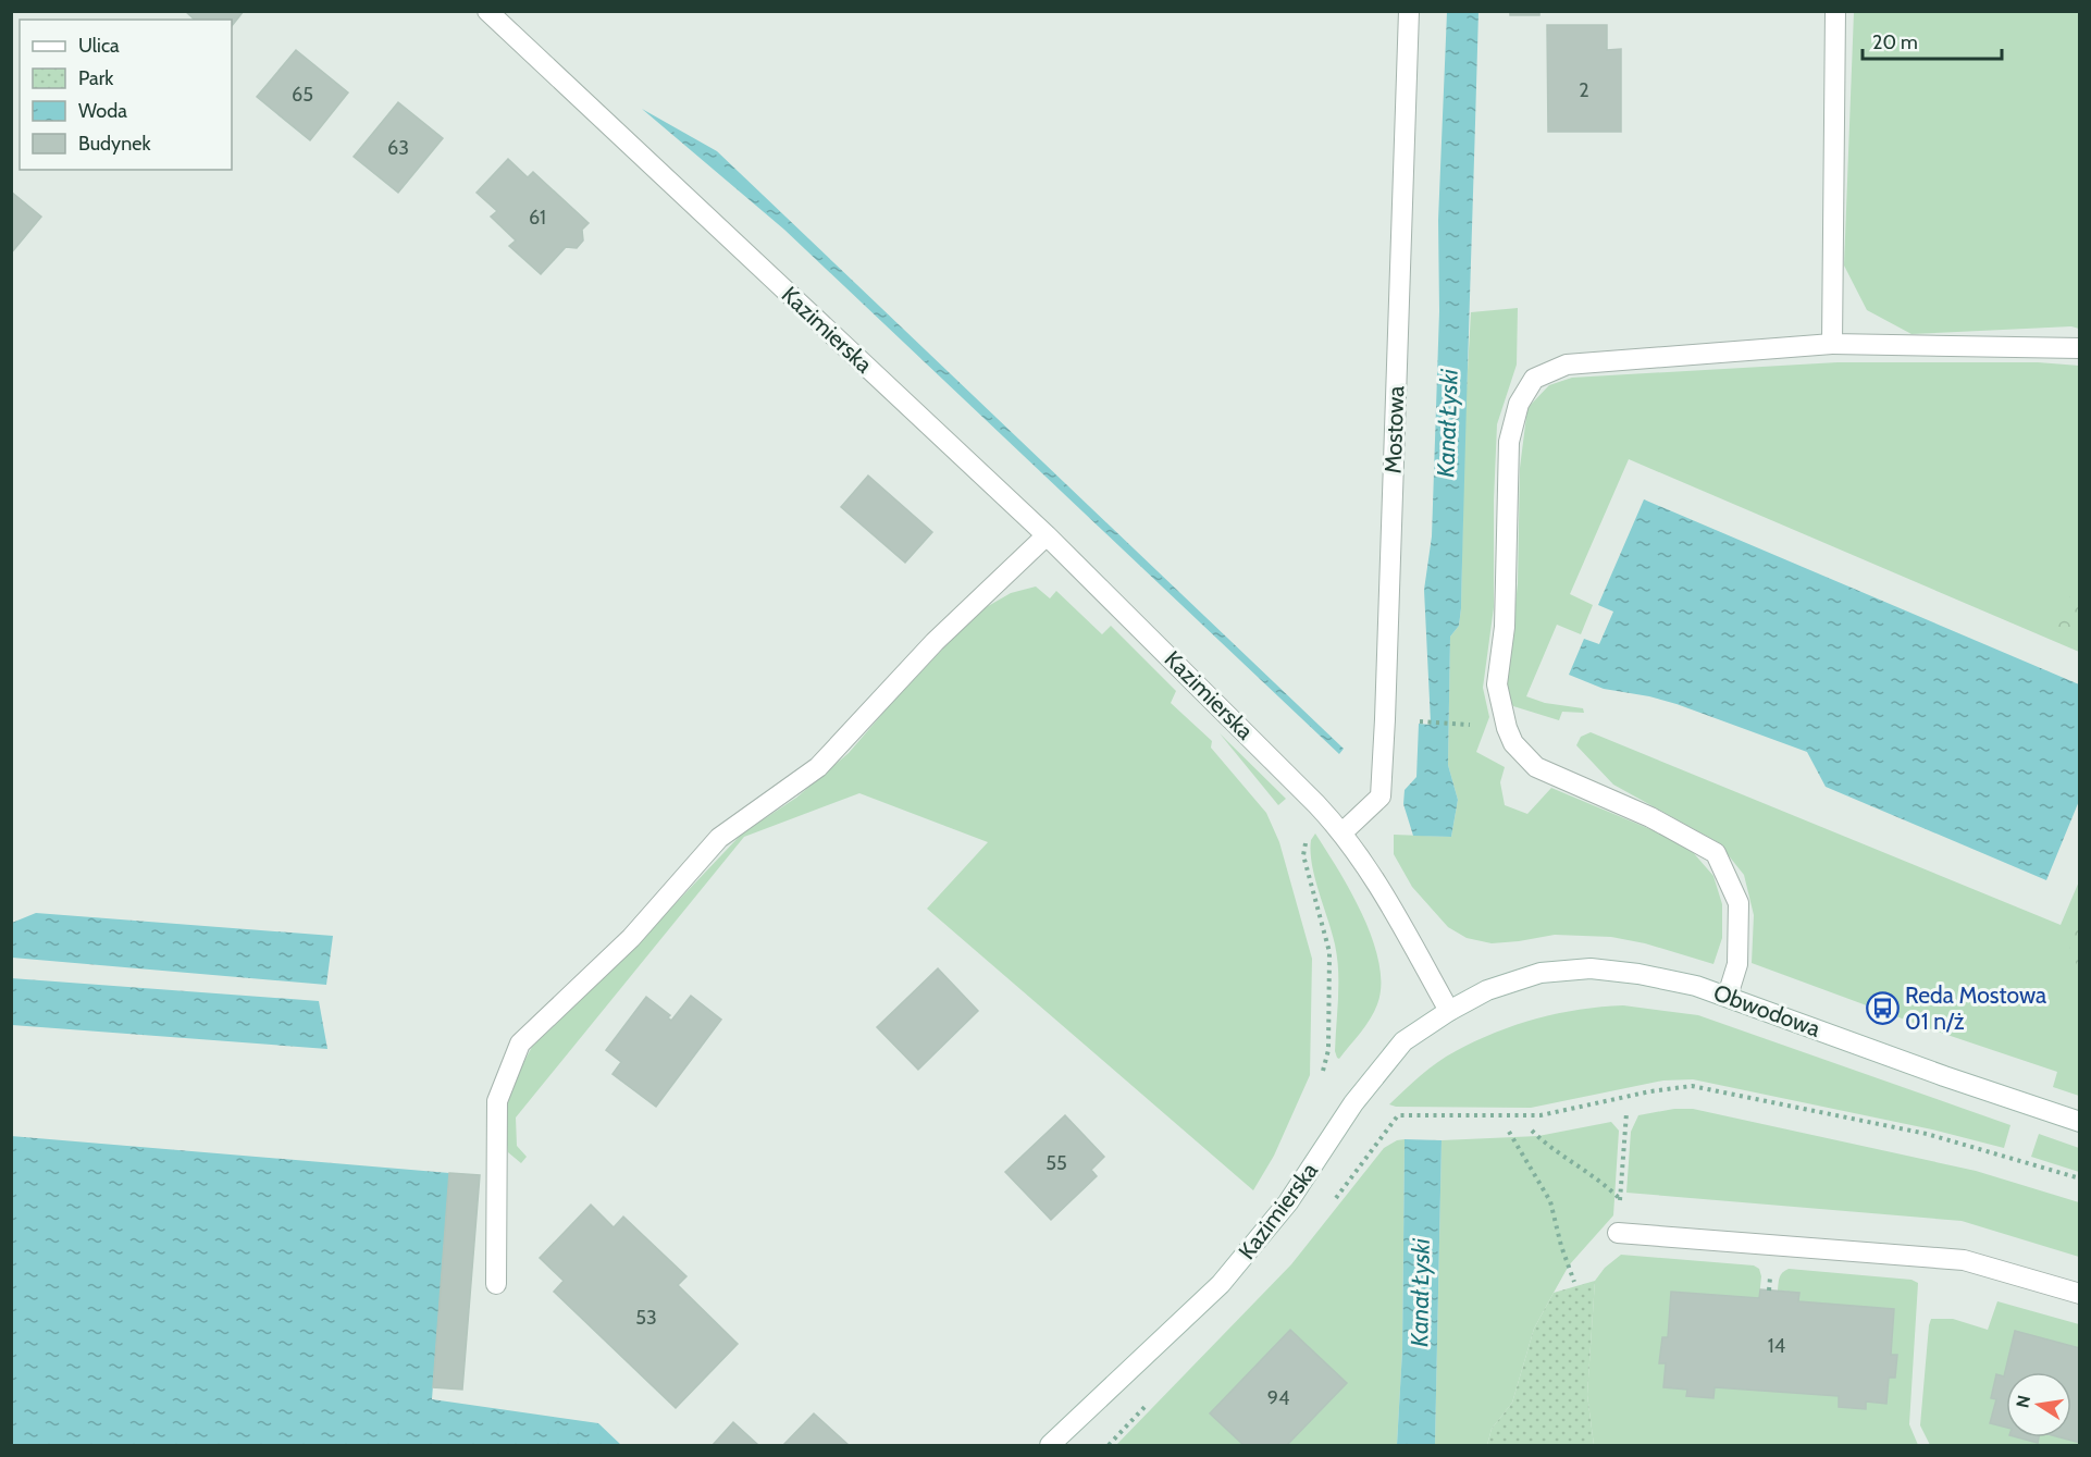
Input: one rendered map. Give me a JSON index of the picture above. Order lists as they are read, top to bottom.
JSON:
{
  "streets": {
    "street": ["Kazimierska", "Mostowa", "Obwodowa"]
  },
  "crossings": [
    ["Kazimierska", "Mostowa"],
    ["Kazimierska", "Obwodowa"]
  ],
  "water": ["Kanał Łyski"],
  "places": {
    "bus stop": ["Reda Mostowa 01 n/ż"]
  },
  "house_numbers": [
    "2",
    "65",
    "63",
    "61",
    "55",
    "53",
    "14",
    "94"
  ],
  "legend": [
    "Ulica",
    "Park",
    "Woda",
    "Budynek"
  ],
  "scale_bar": "20 m",
  "north": "left"
}
